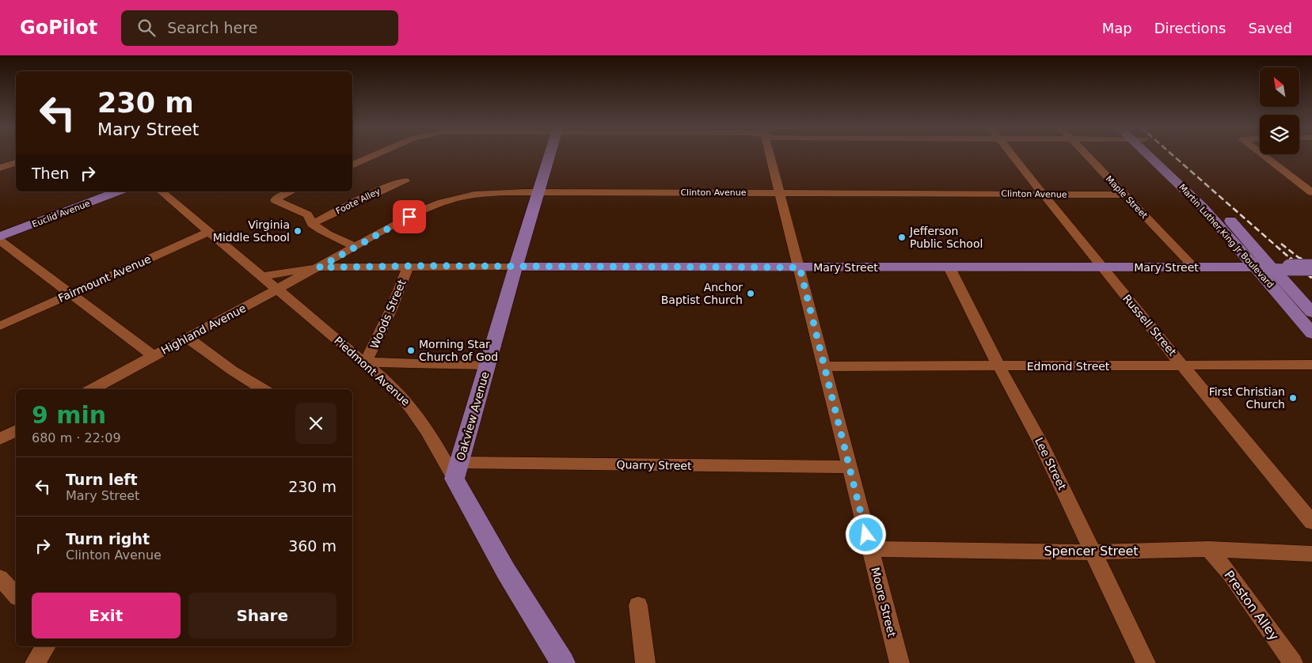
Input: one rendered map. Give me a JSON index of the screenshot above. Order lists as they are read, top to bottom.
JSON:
{
  "streets": {
    "main road": [
      "Euclid Avenue",
      "Martin Luther King Jr Boulevard",
      "Mary Street",
      "Piedmont Avenue",
      "Oakview Avenue"
    ],
    "street": [
      "Clinton Avenue",
      "Maple Street",
      "Foote Alley",
      "Fairmount Avenue",
      "Woods Street",
      "Russell Street",
      "Highland Avenue",
      "Edmond Street",
      "Lee Street",
      "Quarry Street",
      "Spencer Street",
      "Moore Street",
      "Preston Alley"
    ]
  },
  "crossings": [
    ["Clinton Avenue", "Maple Street"],
    ["Clinton Avenue", "Mary Street"],
    ["Clinton Avenue", "Russell Street"],
    ["Clinton Avenue", "Highland Avenue"],
    ["Clinton Avenue", "Oakview Avenue"],
    ["Clinton Avenue", "Moore Street"],
    ["Maple Street", "Mary Street"],
    ["Martin Luther King Jr Boulevard", "Mary Street"],
    ["Mary Street", "Woods Street"],
    ["Mary Street", "Russell Street"],
    ["Mary Street", "Highland Avenue"],
    ["Mary Street", "Piedmont Avenue"],
    ["Mary Street", "Oakview Avenue"],
    ["Mary Street", "Lee Street"],
    ["Mary Street", "Moore Street"],
    ["Fairmount Avenue", "Piedmont Avenue"],
    ["Woods Street", "Piedmont Avenue"],
    ["Russell Street", "Edmond Street"],
    ["Highland Avenue", "Piedmont Avenue"],
    ["Edmond Street", "Lee Street"],
    ["Edmond Street", "Moore Street"],
    ["Piedmont Avenue", "Oakview Avenue"],
    ["Piedmont Avenue", "Quarry Street"],
    ["Oakview Avenue", "Quarry Street"],
    ["Lee Street", "Spencer Street"],
    ["Quarry Street", "Moore Street"],
    ["Spencer Street", "Moore Street"],
    ["Spencer Street", "Preston Alley"]
  ],
  "places": [
    "Virginia Middle School",
    "Jefferson Public School",
    "Anchor Baptist Church",
    "Morning Star Church of God",
    "First Christian Church"
  ],
  "north": "top left",
  "page": {
    "header": "GoPilot",
    "search": "Search here",
    "nav": ["Map", "Directions", "Saved"],
    "turn": ["230 m", "Mary Street"],
    "then": "Then",
    "heading": ["9 min", "680 m · 22:09"],
    "list": [
      {
        "name": "Turn left",
        "note": "Mary Street",
        "value": "230 m"
      },
      {
        "name": "Turn right",
        "note": "Clinton Avenue",
        "value": "360 m"
      }
    ],
    "buttons": ["Exit", "Share"]
  }
}
